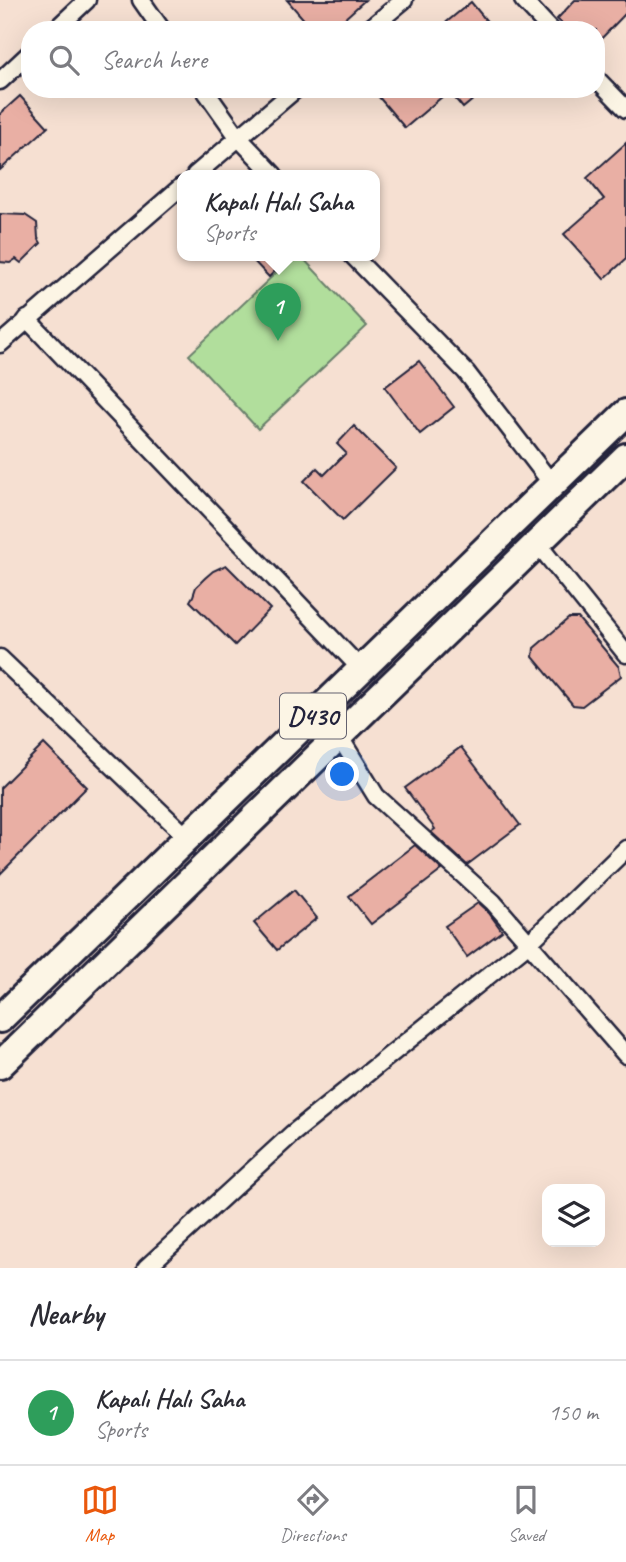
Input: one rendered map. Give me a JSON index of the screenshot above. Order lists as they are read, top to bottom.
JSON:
{
  "streets": {
    "highway": ["D430"]
  },
  "page": {
    "search": "Search here",
    "popup": ["Kapalı Halı Saha", "Sports"],
    "pins": "1",
    "heading": "Nearby",
    "list": [
      {
        "mark": "1",
        "name": "Kapalı Halı Saha",
        "note": "Sports",
        "value": "150 m"
      }
    ],
    "nav": ["Map", "Directions", "Saved"]
  }
}
